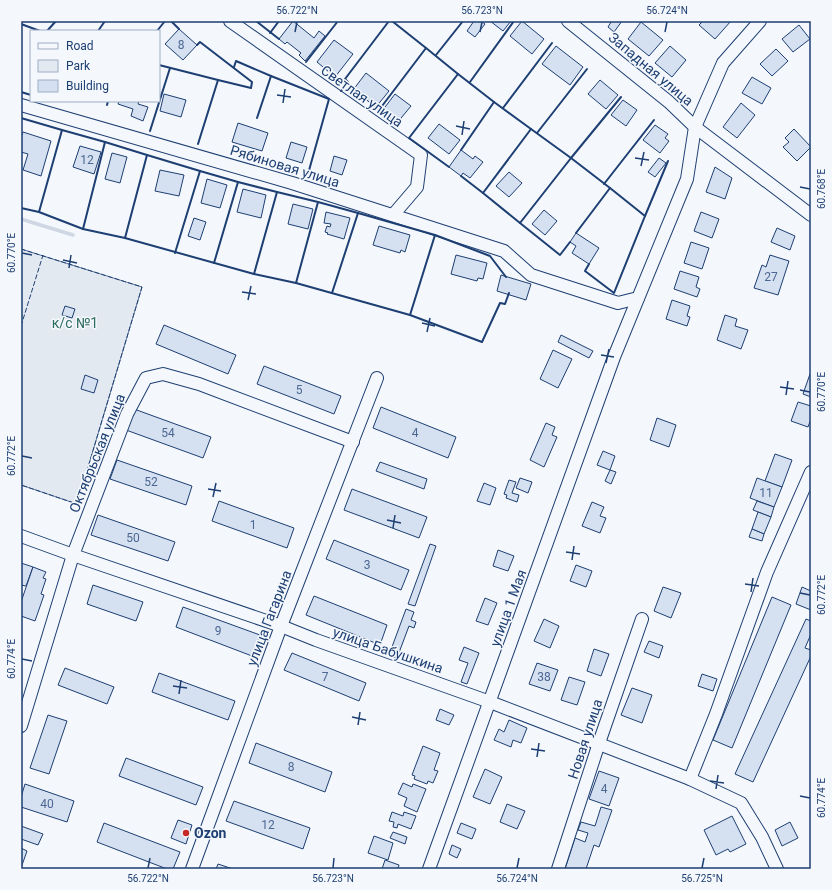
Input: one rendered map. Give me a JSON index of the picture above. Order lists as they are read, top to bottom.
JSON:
{
  "streets": {
    "street": [
      "Западная улица",
      "Светлая улица",
      "Рябиновая улица",
      "Октябрьская улица",
      "улица 1 Мая",
      "улица Гагарина",
      "улица Бабушкина",
      "Новая улица"
    ]
  },
  "crossings": [
    ["Западная улица", "улица 1 Мая"],
    ["Светлая улица", "Рябиновая улица"],
    ["Рябиновая улица", "улица 1 Мая"],
    ["Октябрьская улица", "улица Гагарина"],
    ["Октябрьская улица", "улица Бабушкина"],
    ["улица 1 Мая", "улица Бабушкина"],
    ["улица Гагарина", "улица Бабушкина"],
    ["улица Бабушкина", "Новая улица"]
  ],
  "parks": ["к/с №1"],
  "places": ["Ozon"],
  "house_numbers": [
    "8",
    "12",
    "27",
    "5",
    "54",
    "4",
    "52",
    "11",
    "1",
    "50",
    "3",
    "9",
    "7",
    "38",
    "8",
    "4",
    "40",
    "12"
  ],
  "legend": ["Road", "Park", "Building"],
  "coordinates": [
    "56.722°N",
    "56.723°N",
    "56.724°N",
    "60.768°E",
    "60.770°E",
    "60.772°E",
    "60.774°E",
    "56.725°N"
  ]
}
